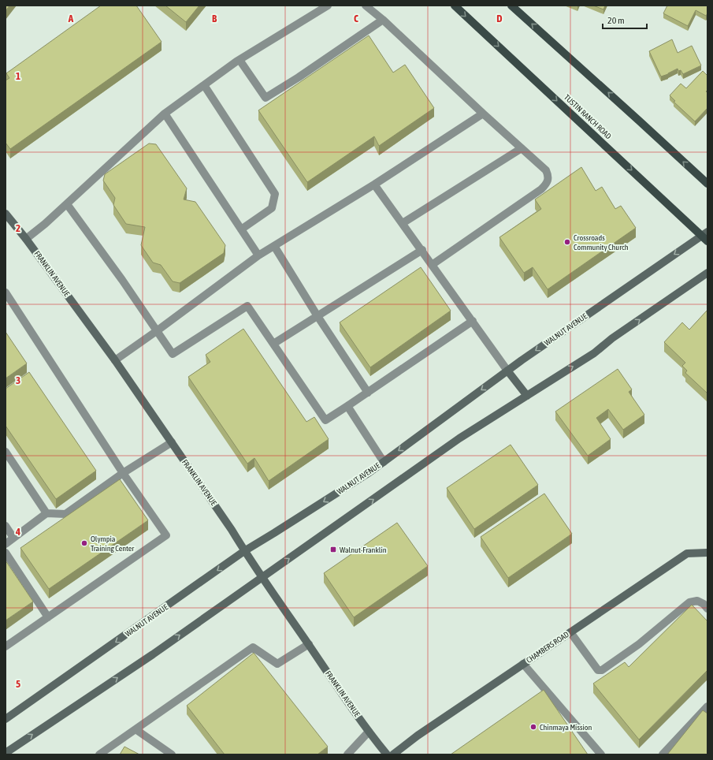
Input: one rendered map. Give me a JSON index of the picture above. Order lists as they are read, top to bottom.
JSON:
{
  "streets": {
    "main road": [
      "TUSTIN RANCH ROAD",
      "FRANKLIN AVENUE",
      "WALNUT AVENUE",
      "CHAMBERS ROAD"
    ]
  },
  "crossings": [
    ["TUSTIN RANCH ROAD", "WALNUT AVENUE"],
    ["FRANKLIN AVENUE", "WALNUT AVENUE"]
  ],
  "places": {
    "other": ["Crossroads Community Church", "Olympia Training Center", "Chinmaya Mission"],
    "transit": ["Walnut-Franklin"]
  },
  "scale_bar": "20 m",
  "grid": {
    "columns": [
      "A",
      "B",
      "C",
      "D"
    ],
    "rows": [
      "1",
      "2",
      "3",
      "4",
      "5"
    ]
  }
}
